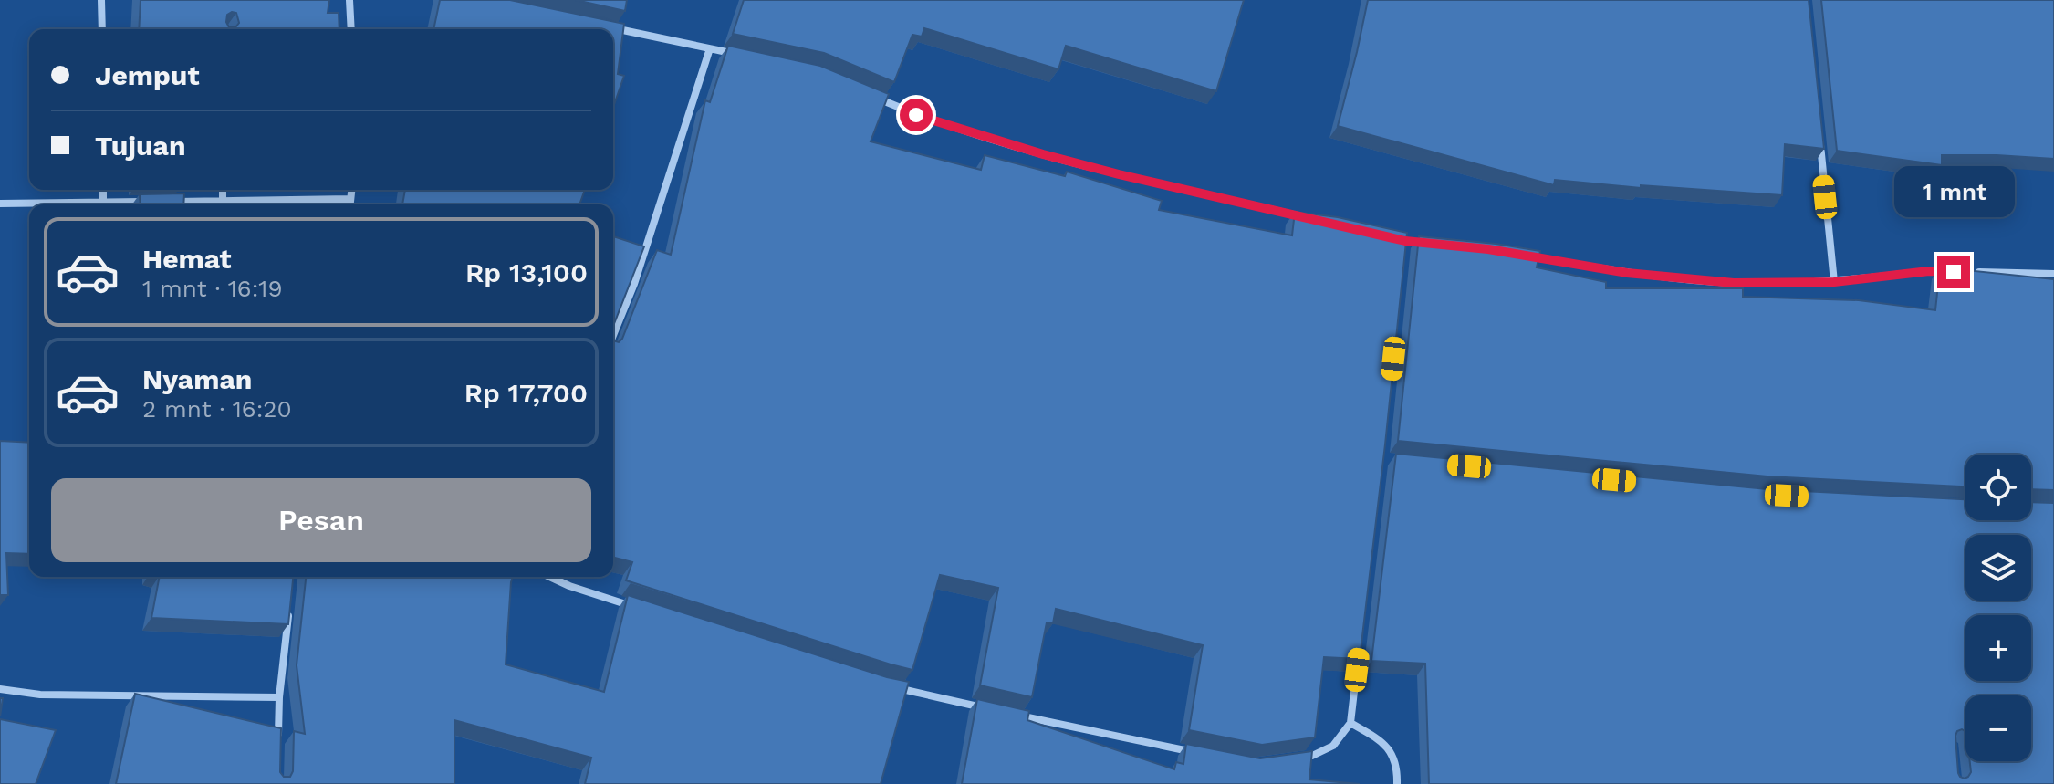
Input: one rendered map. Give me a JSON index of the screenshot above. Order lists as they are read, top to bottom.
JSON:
{
  "page": {
    "banner": ["Jemput", "Tujuan"],
    "bubble": "1 mnt",
    "list": [
      {
        "name": "Hemat",
        "note": "1 mnt · 16:19",
        "value": "Rp 13,100"
      },
      {
        "name": "Nyaman",
        "note": "2 mnt · 16:20",
        "value": "Rp 17,700"
      }
    ],
    "map_buttons": ["+", "−"],
    "buttons": "Pesan"
  }
}
